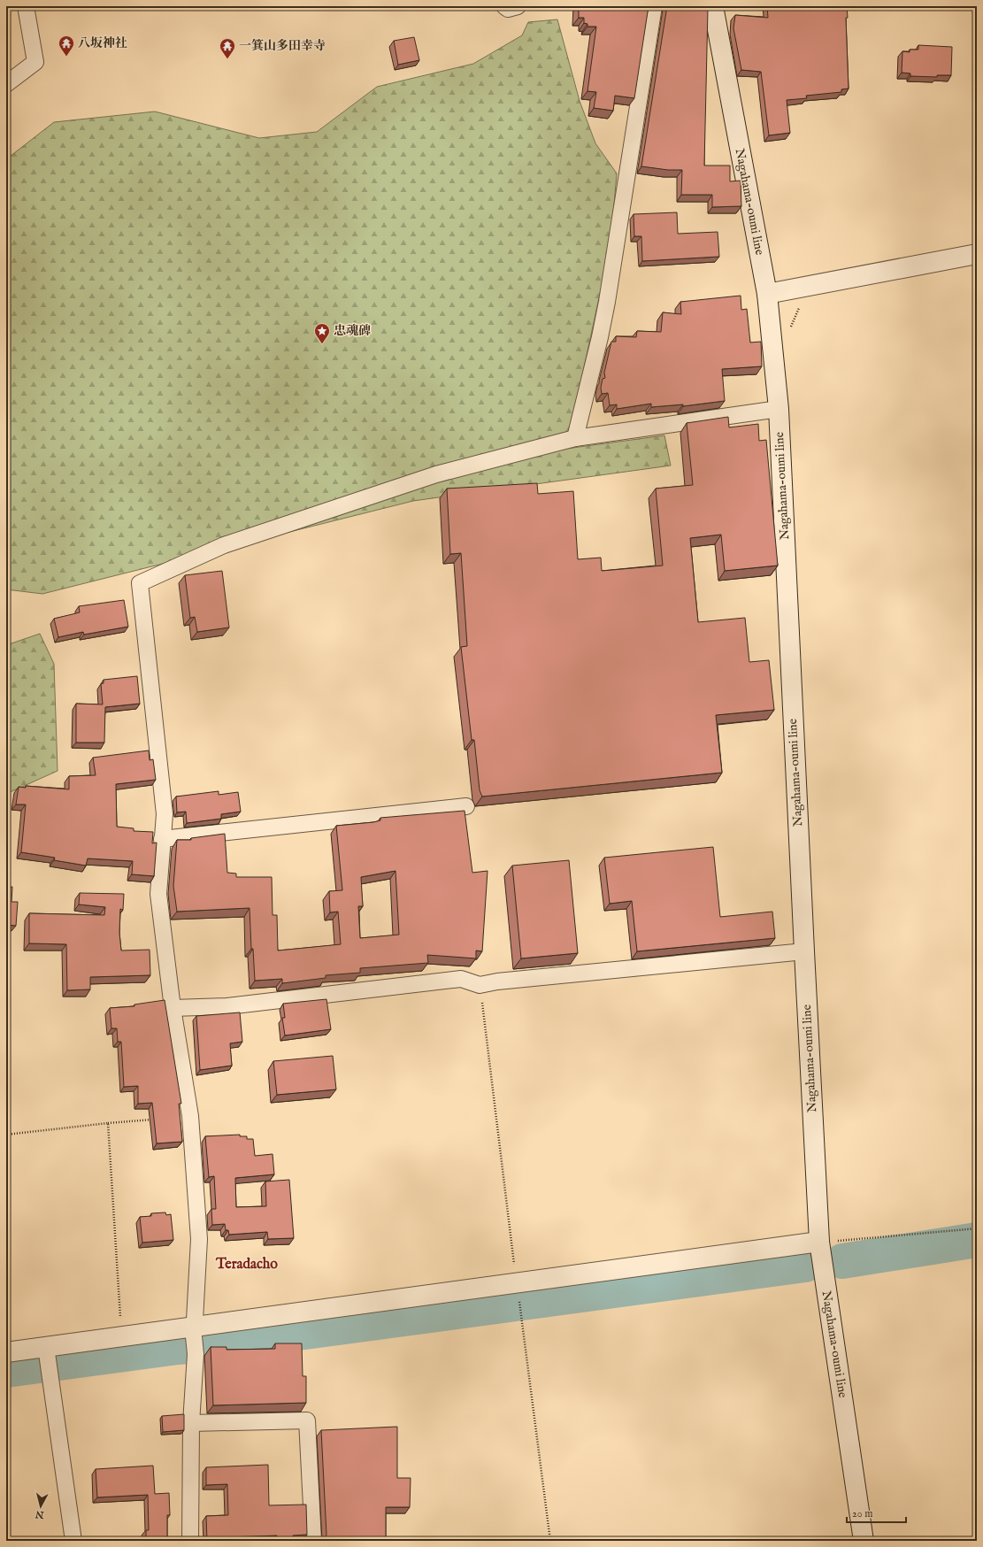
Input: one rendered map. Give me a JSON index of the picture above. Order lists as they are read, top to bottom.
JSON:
{
  "streets": {
    "main road": ["Nagahama-oumi line"]
  },
  "districts": ["Teradacho"],
  "places": {
    "temple": ["八坂神社", "一箕山多田幸寺"],
    "place": ["忠魂碑"]
  },
  "scale_bar": "20 m",
  "north": "bottom"
}
